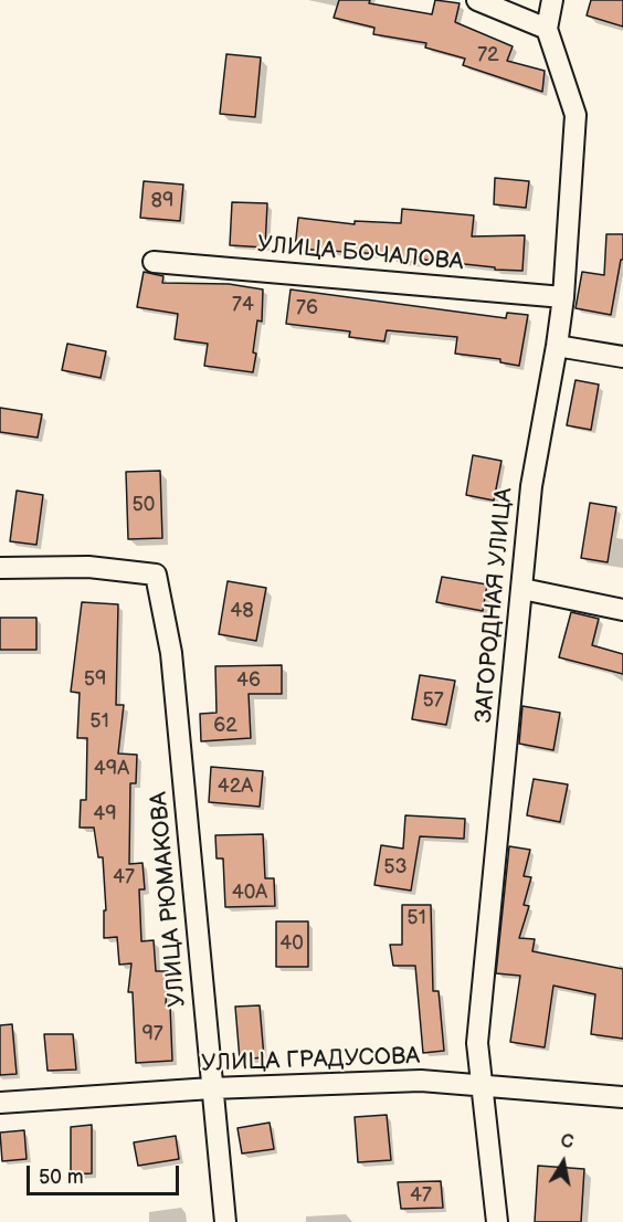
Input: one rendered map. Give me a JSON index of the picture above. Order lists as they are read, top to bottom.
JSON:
{
  "streets": {
    "street": [
      "УЛИЦА БОЧАЛОВА",
      "ЗАГОРОДНАЯ УЛИЦА",
      "УЛИЦА РЮМАКОВА",
      "УЛИЦА ГРАДУСОВА"
    ]
  },
  "crossings": [
    ["УЛИЦА БОЧАЛОВА", "ЗАГОРОДНАЯ УЛИЦА"],
    ["ЗАГОРОДНАЯ УЛИЦА", "УЛИЦА ГРАДУСОВА"],
    ["УЛИЦА РЮМАКОВА", "УЛИЦА ГРАДУСОВА"]
  ],
  "house_numbers": [
    "72",
    "89",
    "74",
    "76",
    "50",
    "48",
    "59",
    "46",
    "57",
    "51",
    "62",
    "49А",
    "42А",
    "49",
    "53",
    "47",
    "40А",
    "51",
    "40",
    "97",
    "47"
  ],
  "scale_bar": "50 m",
  "north": "top"
}
